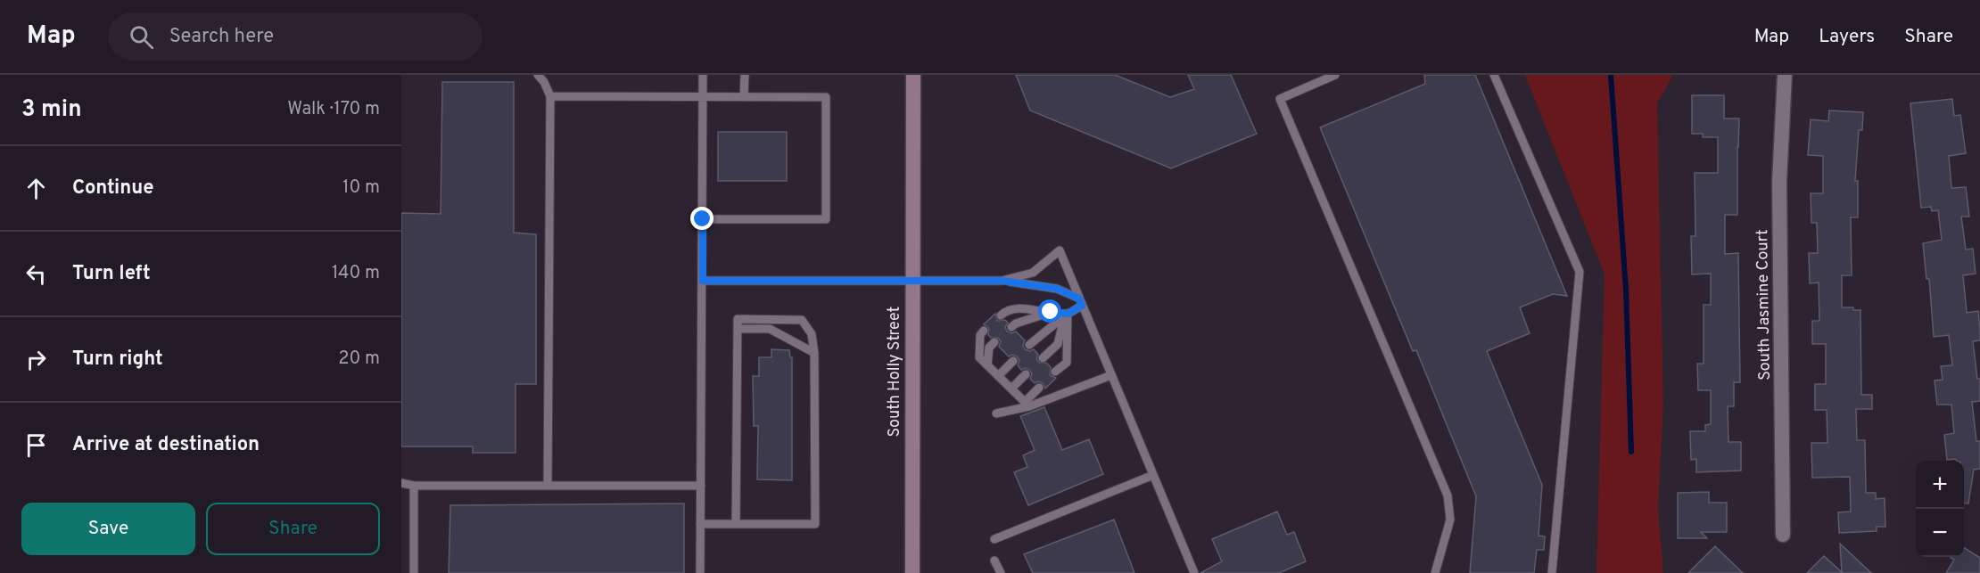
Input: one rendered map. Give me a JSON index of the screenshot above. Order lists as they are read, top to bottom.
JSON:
{
  "streets": {
    "main road": ["South Holly Street"],
    "street": ["South Jasmine Court"]
  },
  "page": {
    "header": "Map",
    "search": "Search here",
    "nav": ["Map", "Layers", "Share"],
    "heading": ["3 min", "Walk · 170 m"],
    "list": [
      ["Continue", "10 m"],
      ["Turn left", "140 m"],
      ["Turn right", "20 m"],
      "Arrive at destination"
    ],
    "map_buttons": ["+", "−"],
    "buttons": ["Save", "Share"]
  }
}
